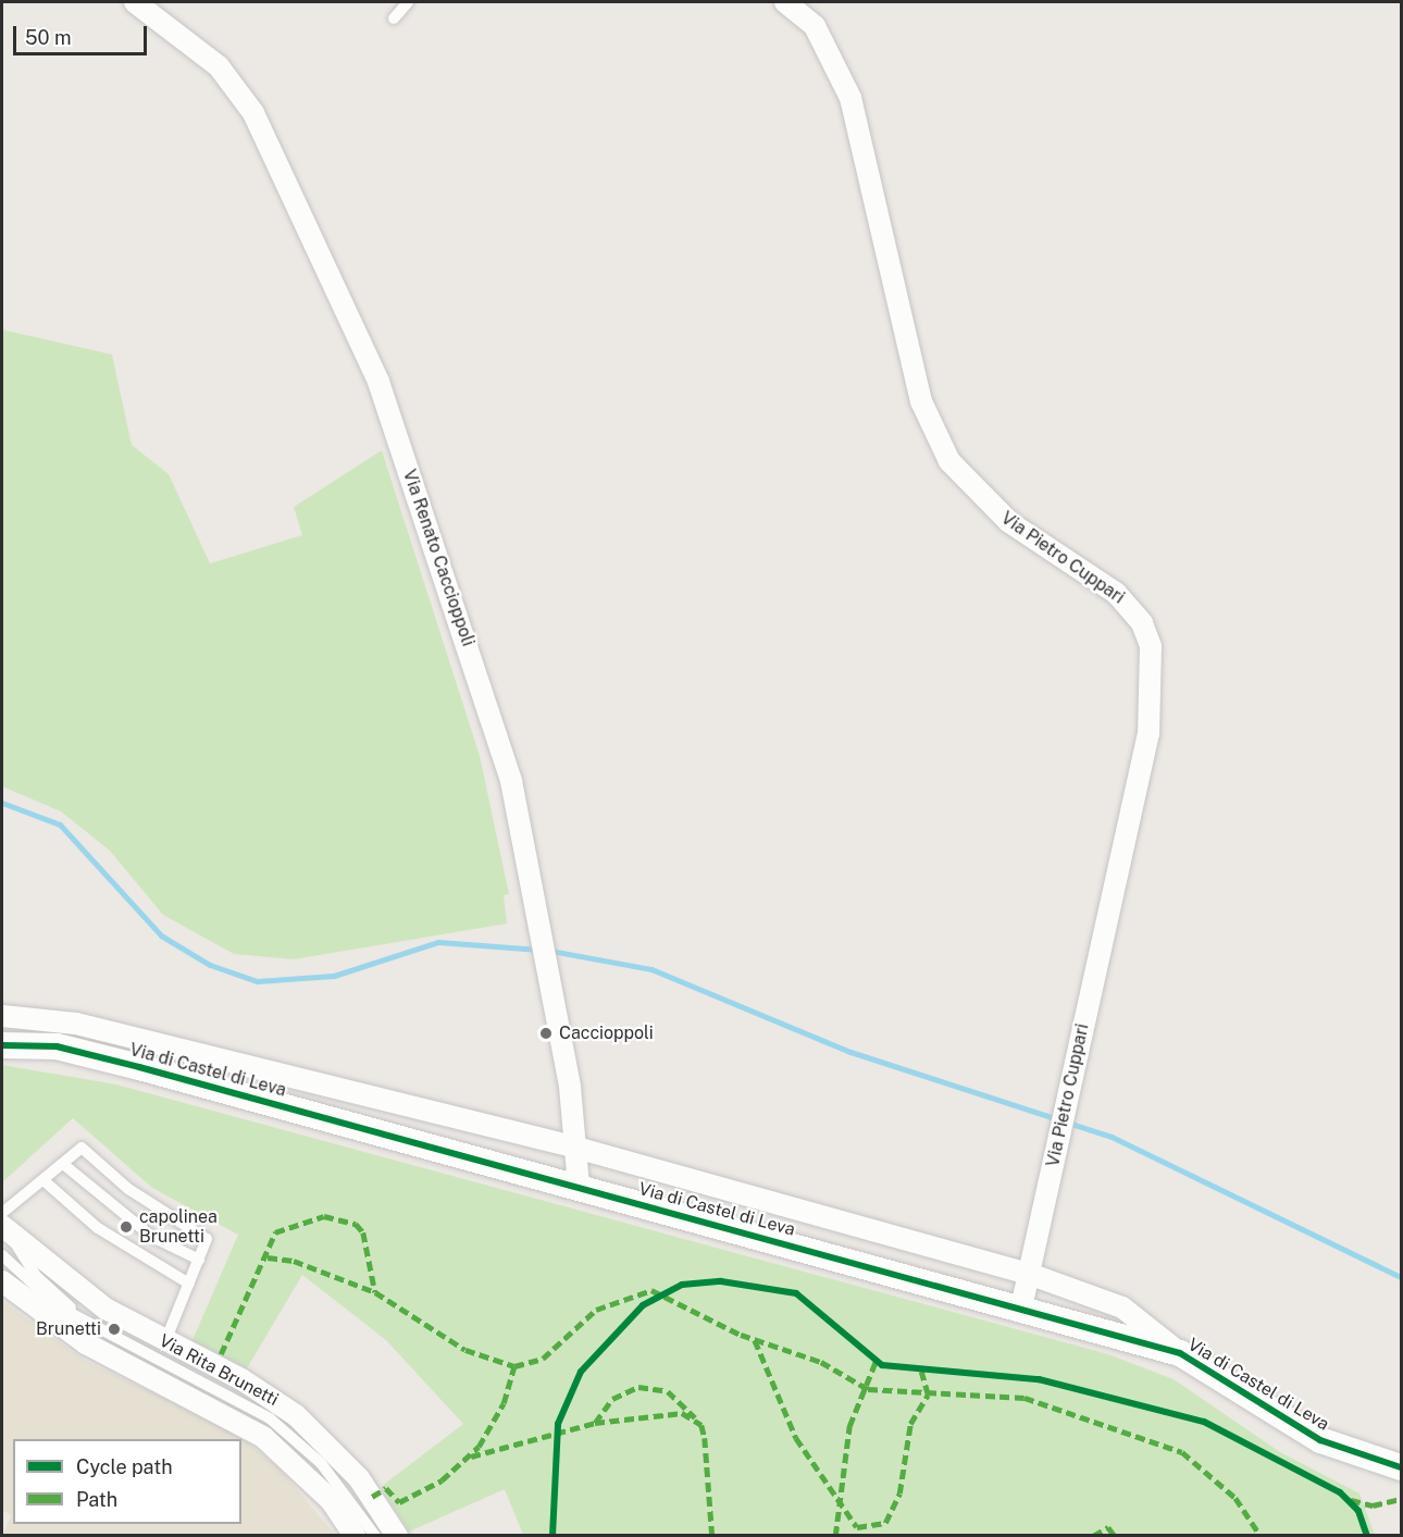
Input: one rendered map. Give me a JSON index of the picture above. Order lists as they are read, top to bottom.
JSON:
{
  "streets": {
    "street": [
      "Via Renato Caccioppoli",
      "Via Pietro Cuppari",
      "Via di Castel di Leva",
      "Via Rita Brunetti"
    ]
  },
  "crossings": [
    ["Via Renato Caccioppoli", "Via di Castel di Leva"],
    ["Via Pietro Cuppari", "Via di Castel di Leva"]
  ],
  "places": ["Caccioppoli", "capolinea Brunetti", "Brunetti"],
  "legend": ["Cycle path", "Path"],
  "scale_bar": "50 m"
}
